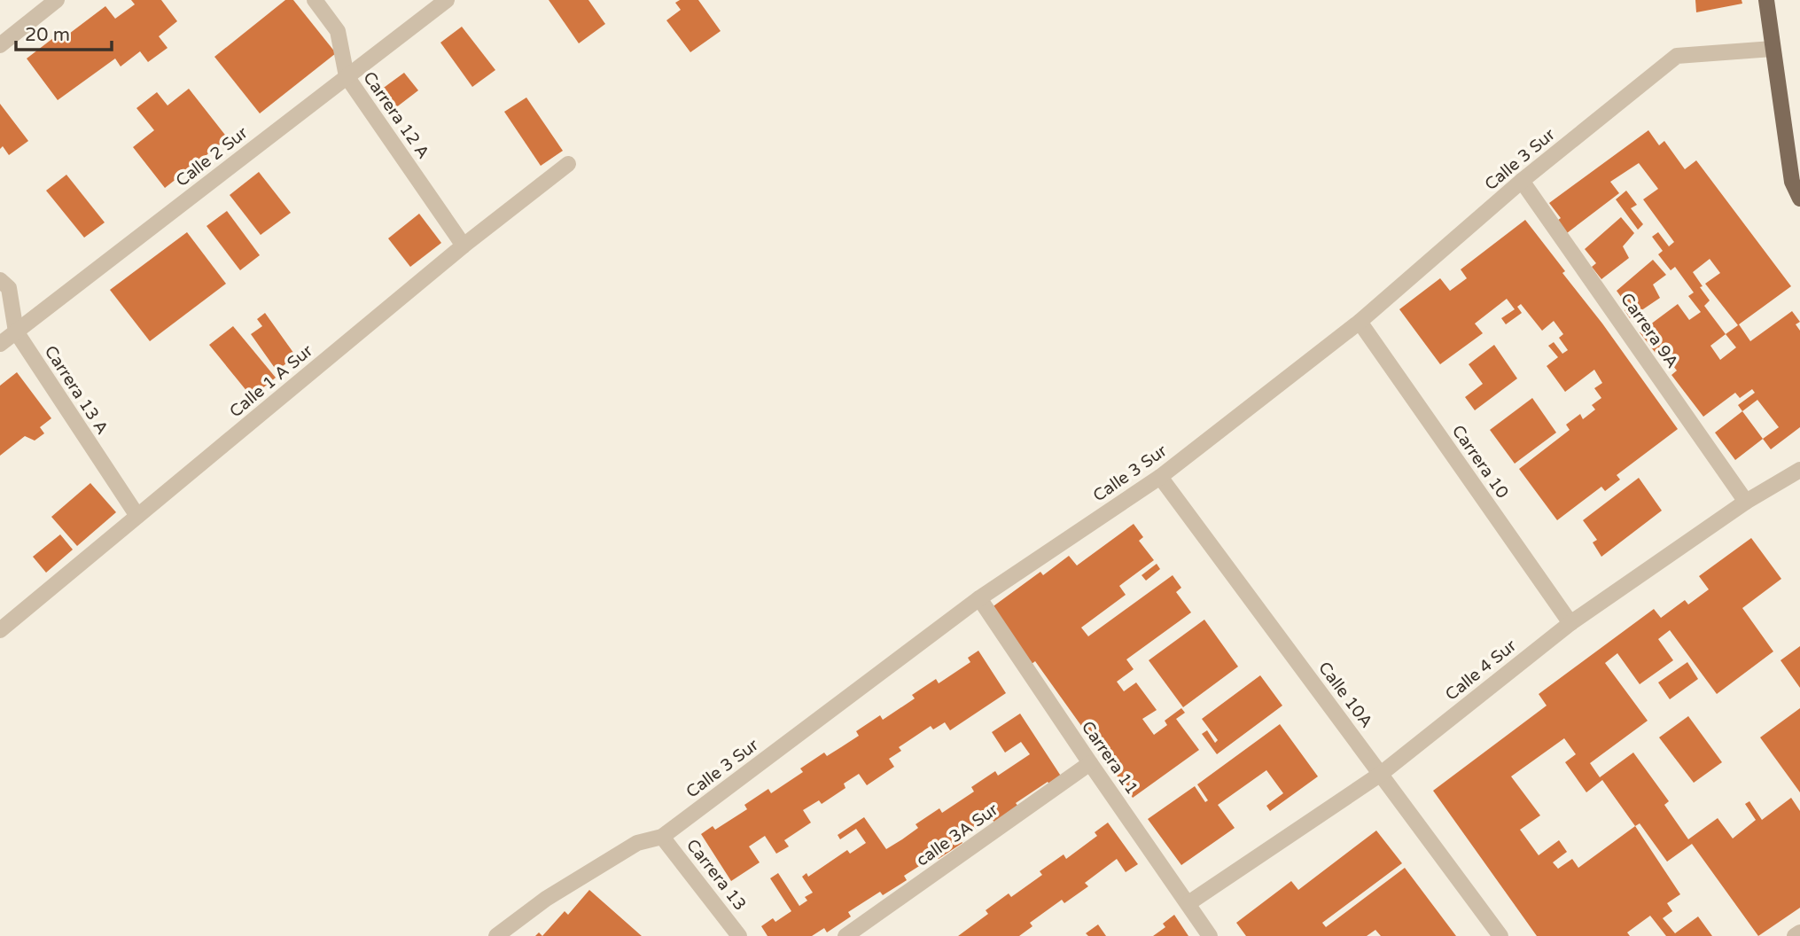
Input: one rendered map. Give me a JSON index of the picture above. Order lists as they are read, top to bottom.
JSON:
{
  "streets": {
    "street": [
      "Carrera 12 A",
      "Calle 2 Sur",
      "Calle 3 Sur",
      "Carrera 9A",
      "Calle 1 A Sur",
      "Carrera 13 A",
      "Carrera 10",
      "Calle 4 Sur",
      "Calle 10A",
      "Carrera 11",
      "calle 3A Sur",
      "Carrera 13"
    ]
  },
  "crossings": [
    ["Carrera 12 A", "Calle 2 Sur"],
    ["Carrera 12 A", "Calle 1 A Sur"],
    ["Calle 2 Sur", "Carrera 13 A"],
    ["Calle 3 Sur", "Carrera 9A"],
    ["Calle 3 Sur", "Carrera 10"],
    ["Calle 3 Sur", "Calle 10A"],
    ["Calle 3 Sur", "Carrera 11"],
    ["Calle 3 Sur", "Carrera 13"],
    ["Carrera 9A", "Calle 4 Sur"],
    ["Calle 1 A Sur", "Carrera 13 A"],
    ["Carrera 10", "Calle 4 Sur"],
    ["Calle 4 Sur", "Calle 10A"],
    ["Calle 4 Sur", "Carrera 11"],
    ["Carrera 11", "calle 3A Sur"]
  ],
  "scale_bar": "20 m"
}
